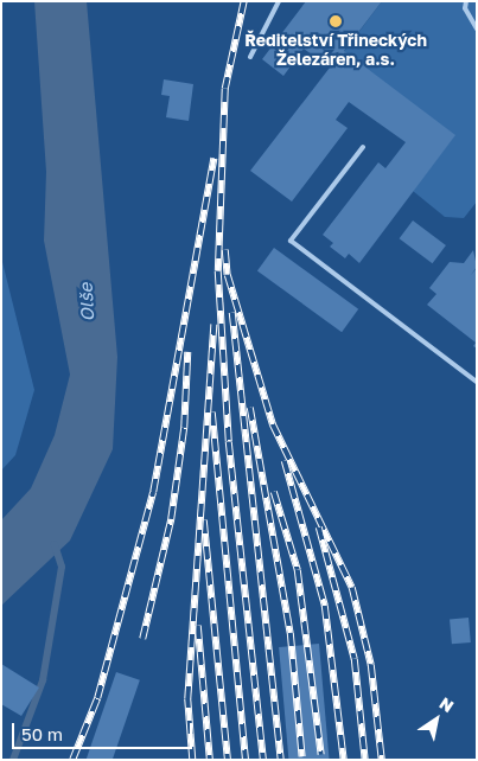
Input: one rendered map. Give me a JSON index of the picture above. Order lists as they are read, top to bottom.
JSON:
{
  "water": ["Olše"],
  "places": ["Ředitelství Třineckých Železáren, a.s."],
  "scale_bar": "50 m",
  "north": "top right"
}
